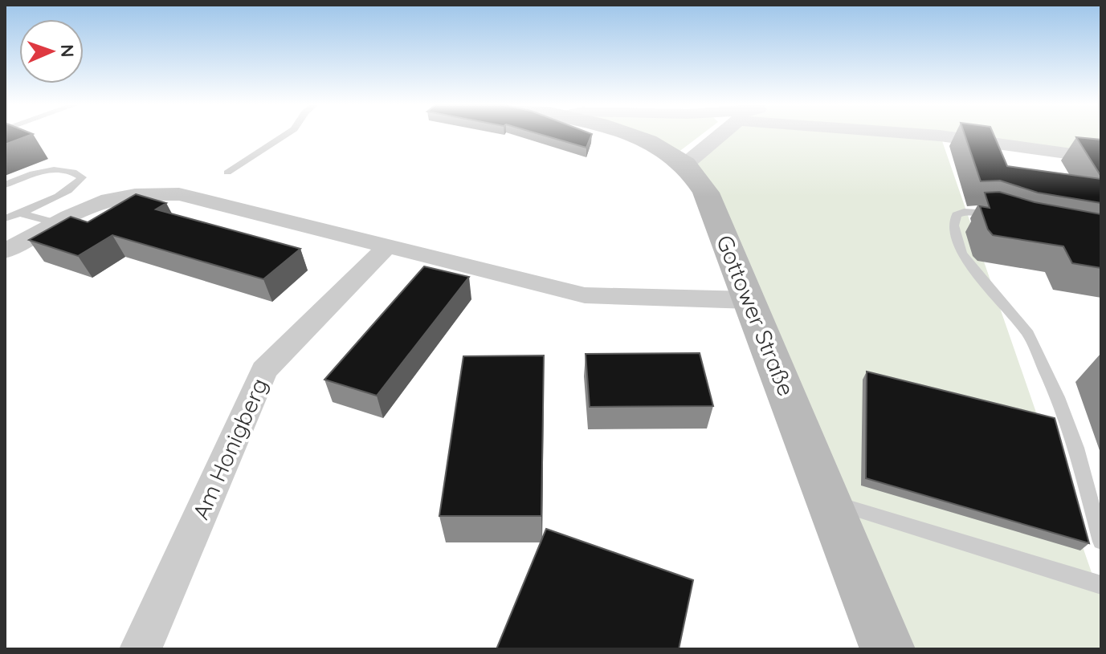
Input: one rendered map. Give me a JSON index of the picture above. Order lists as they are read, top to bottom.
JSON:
{
  "streets": {
    "street": ["Gottower Straße", "Am Honigberg"]
  },
  "north": "right"
}
